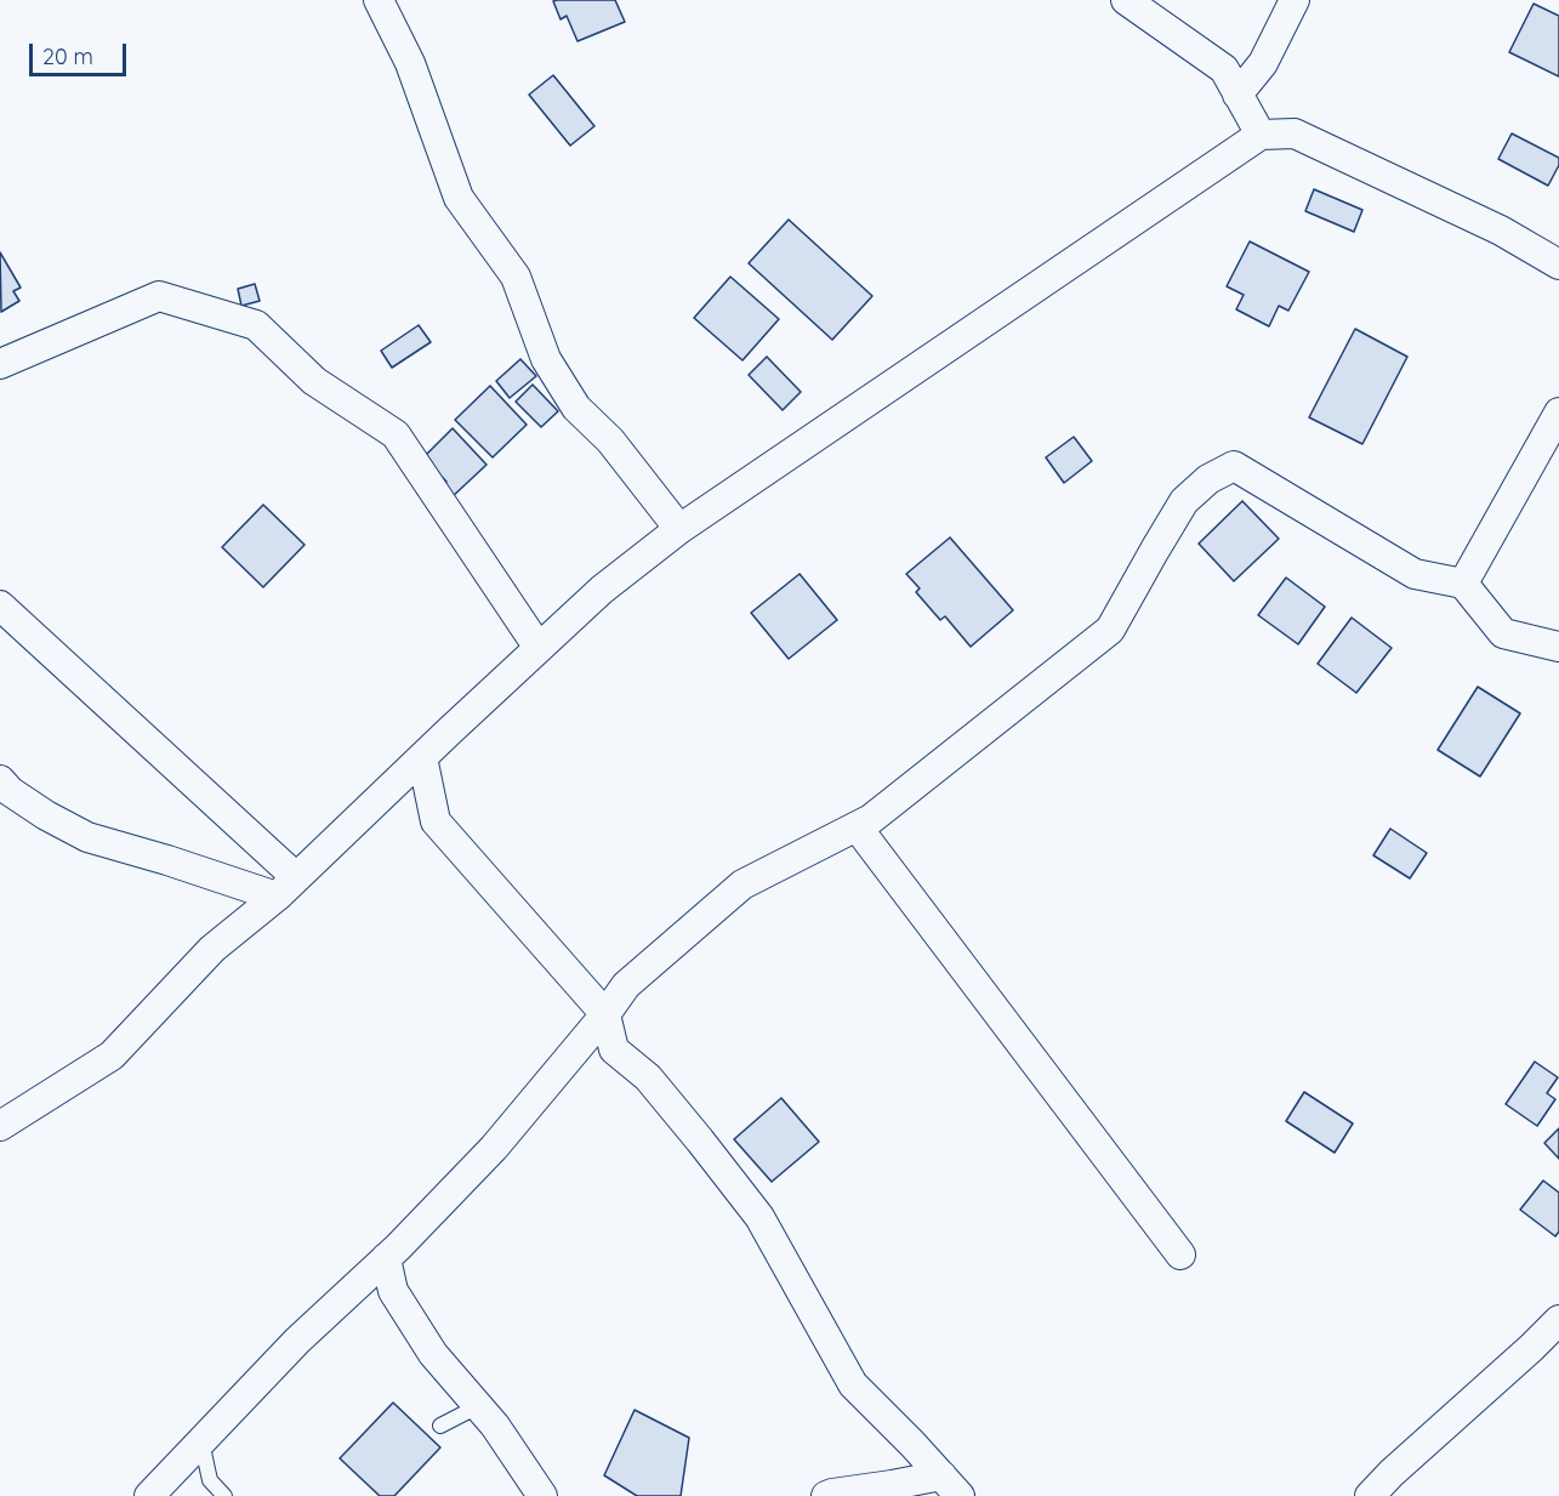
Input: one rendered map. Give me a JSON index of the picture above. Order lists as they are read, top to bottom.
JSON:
{
  "scale_bar": "20 m"
}
